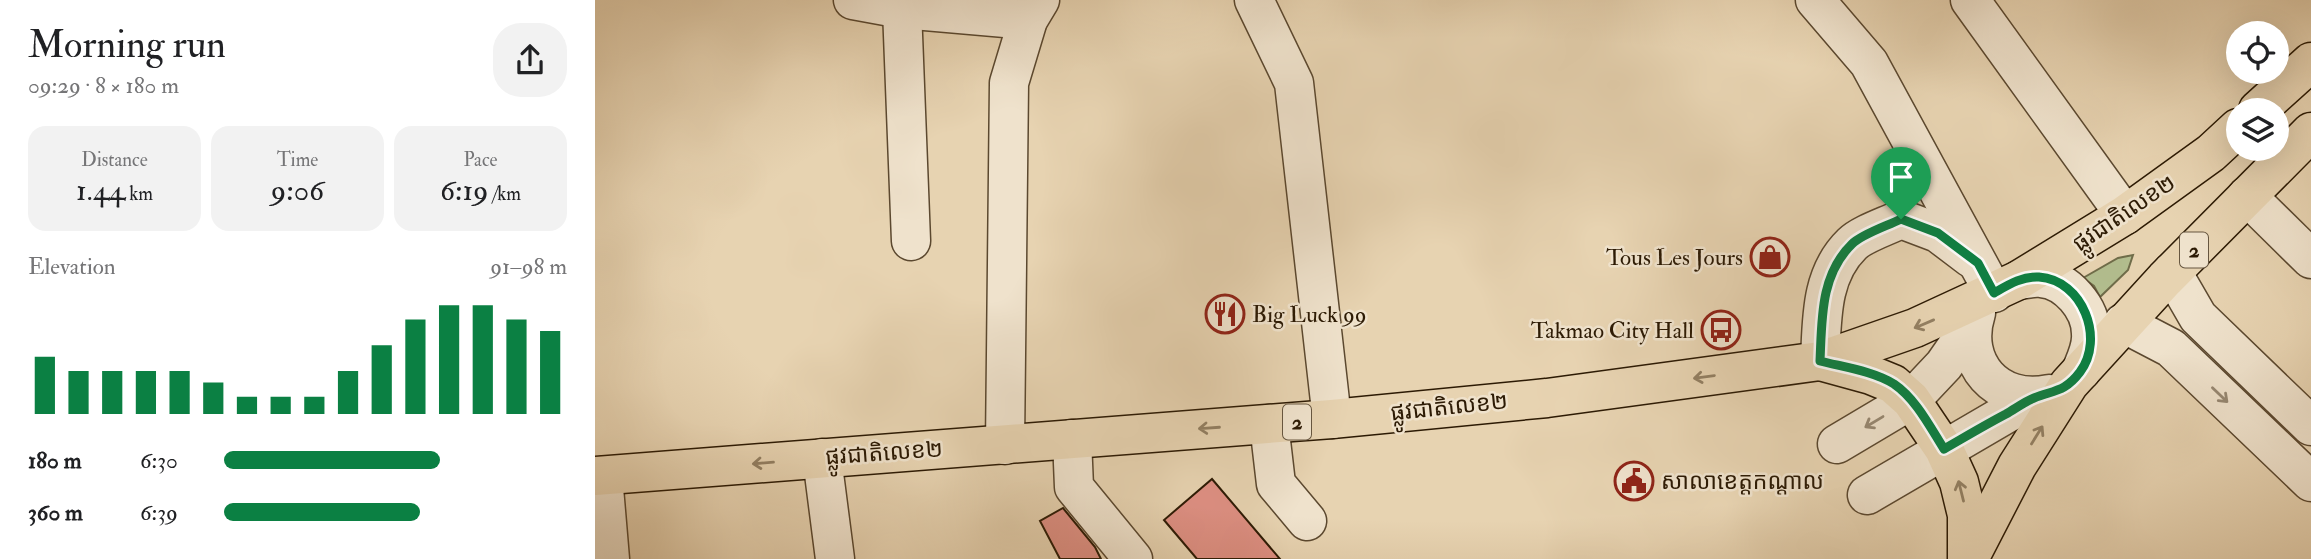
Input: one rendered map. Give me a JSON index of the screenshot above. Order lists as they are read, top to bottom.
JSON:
{
  "streets": {
    "main road": ["ផ្លូវជាតិលេខ២", "2"]
  },
  "crossings": [
    ["ផ្លូវជាតិលេខ២", "2"]
  ],
  "one_way": ["ផ្លូវជាតិលេខ២"],
  "places": {
    "shop": ["Tous Les Jours"],
    "restaurant": ["Big Luck 99"],
    "bus stop": ["Takmao City Hall"],
    "public building": ["សាលាខេត្តកណ្ដាល"]
  },
  "page": {
    "heading": ["Morning run", "09:29 · 8 × 180 m"],
    "stats": [
      ["Distance", "1.44 km"],
      ["Time", "9:06"],
      ["Pace", "6:19 /km"]
    ],
    "chart": ["Elevation", "91–98 m"],
    "list": [
      {
        "name": "180 m",
        "note": "6:30"
      },
      {
        "name": "360 m",
        "note": "6:39"
      }
    ]
  }
}
